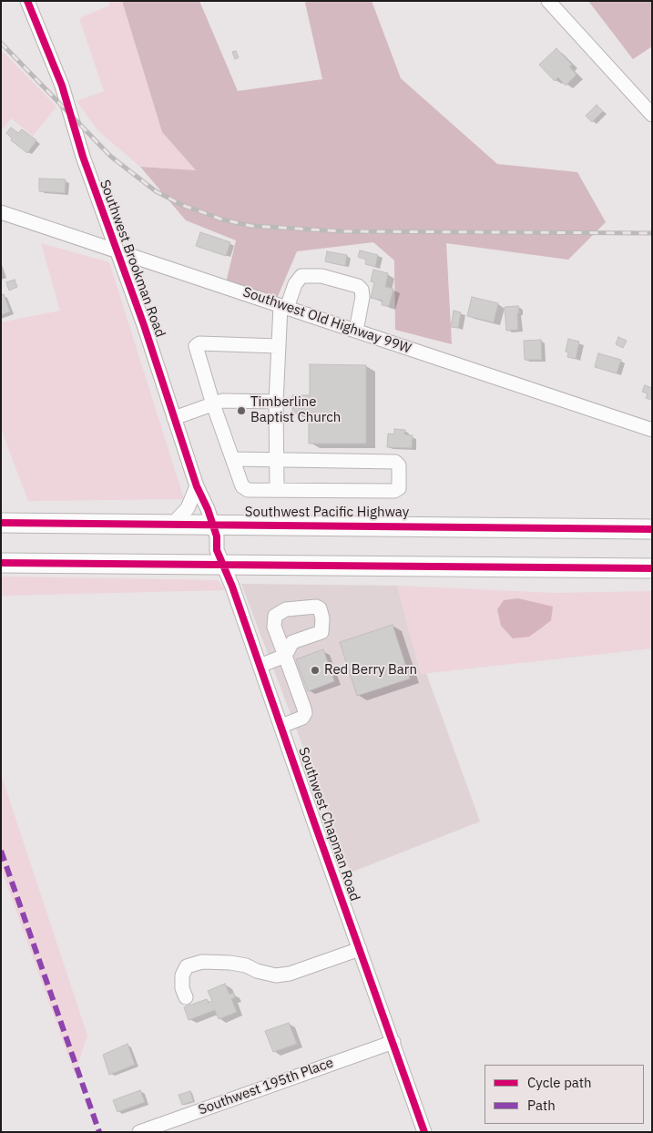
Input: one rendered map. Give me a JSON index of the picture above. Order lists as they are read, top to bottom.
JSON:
{
  "streets": {
    "highway": ["Southwest Pacific Highway"],
    "street": [
      "Southwest Brookman Road",
      "Southwest Old Highway 99W",
      "Southwest Chapman Road",
      "Southwest 195th Place"
    ]
  },
  "crossings": [
    ["Southwest Brookman Road", "Southwest Old Highway 99W"],
    ["Southwest Brookman Road", "Southwest Pacific Highway"],
    ["Southwest Brookman Road", "Southwest Chapman Road"],
    ["Southwest Pacific Highway", "Southwest Chapman Road"],
    ["Southwest Chapman Road", "Southwest 195th Place"]
  ],
  "places": ["Timberline Baptist Church", "Red Berry Barn"],
  "legend": ["Cycle path", "Path"]
}
